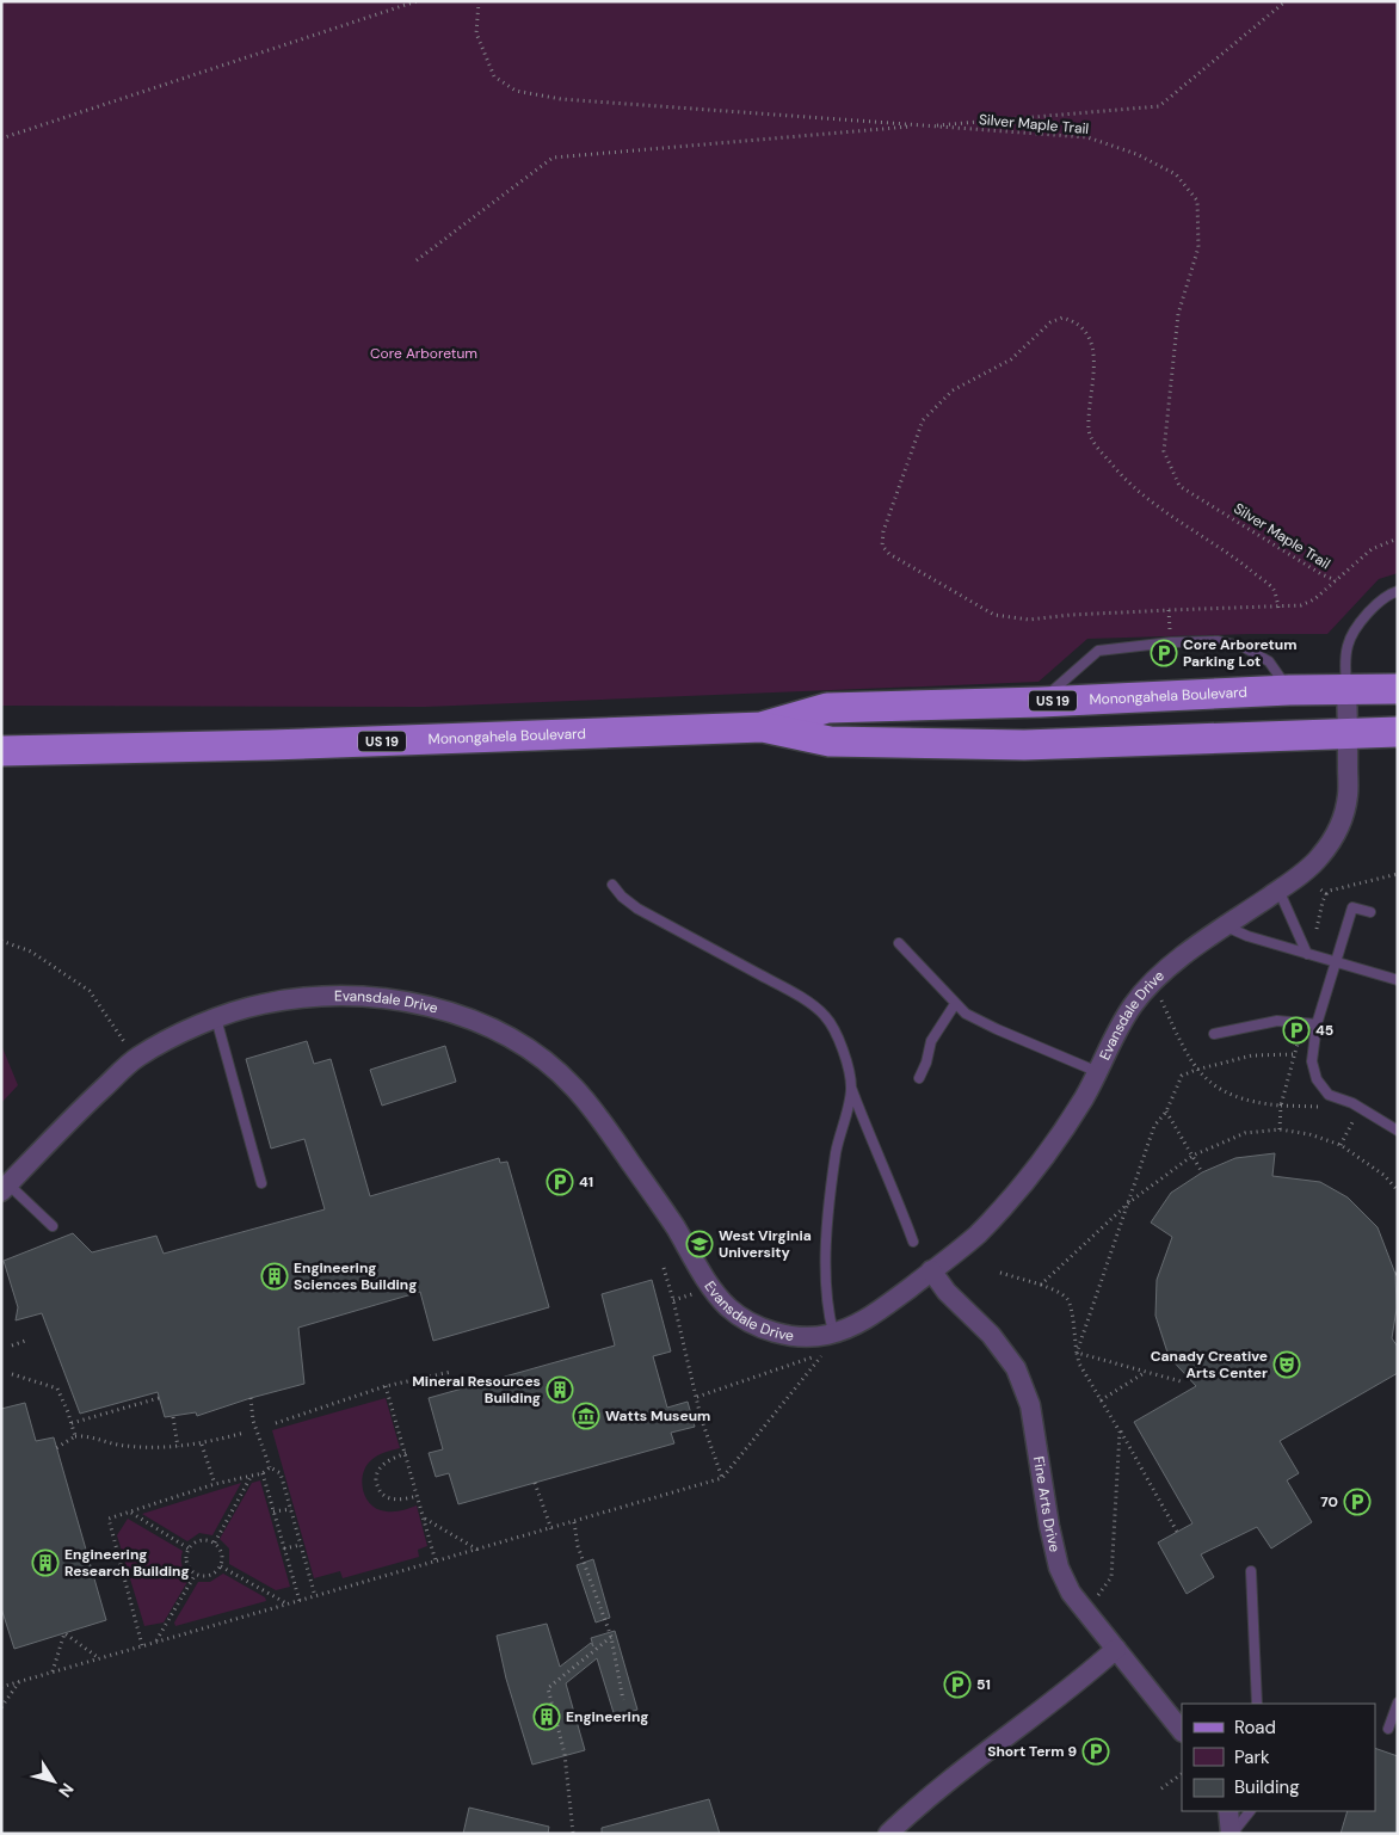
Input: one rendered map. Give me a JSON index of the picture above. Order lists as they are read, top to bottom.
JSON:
{
  "streets": {
    "main road": ["Monongahela Boulevard", "US 19"],
    "street": ["Evansdale Drive", "Fine Arts Drive"],
    "path": ["Silver Maple Trail"]
  },
  "crossings": [
    ["Monongahela Boulevard", "Evansdale Drive"],
    ["Evansdale Drive", "Fine Arts Drive"]
  ],
  "parks": ["Core Arboretum"],
  "places": {
    "parking": [
      "Core Arboretum Parking Lot",
      "45",
      "41",
      "70",
      "51",
      "Short Term 9"
    ],
    "school or university": ["West Virginia University"],
    "building": [
      "Engineering Sciences Building",
      "Mineral Resources Building",
      "Engineering Research Building",
      "Engineering"
    ],
    "theatre": ["Canady Creative Arts Center"],
    "museum": ["Watts Museum"]
  },
  "legend": ["Road", "Park", "Building"],
  "north": "bottom right"
}
